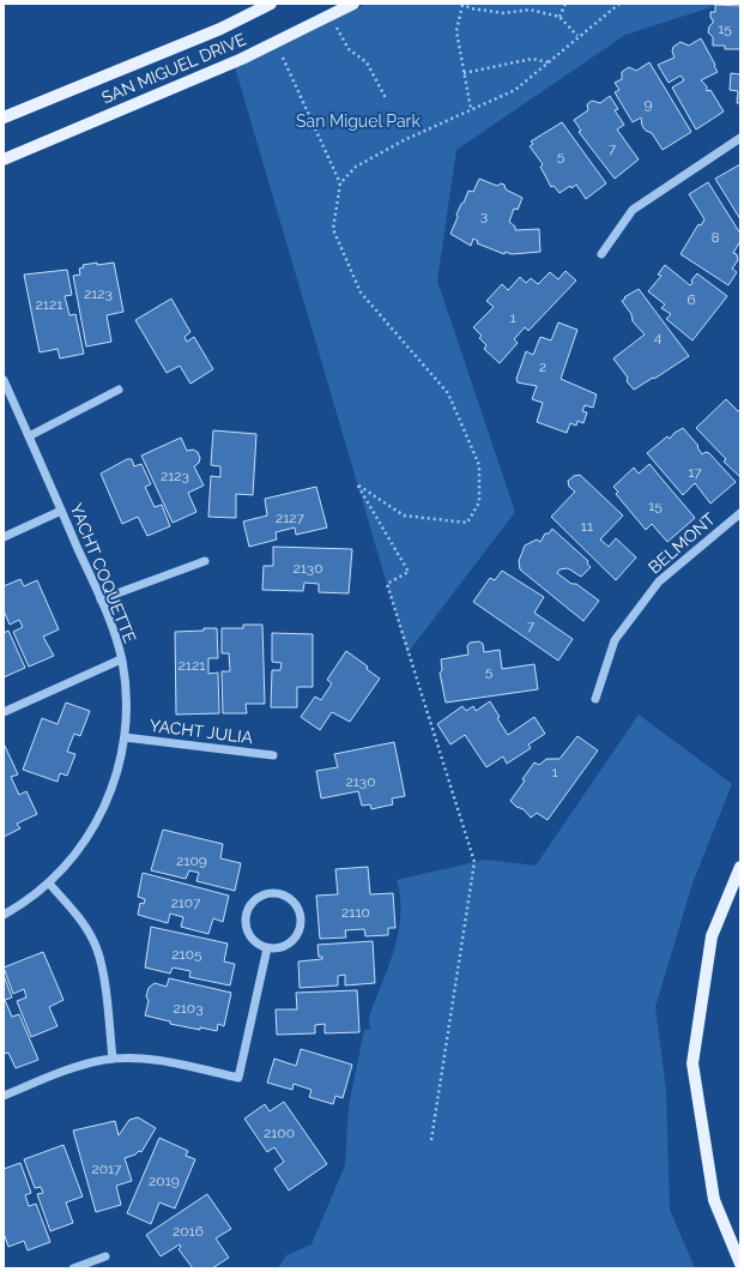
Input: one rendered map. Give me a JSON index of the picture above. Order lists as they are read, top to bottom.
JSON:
{
  "streets": {
    "main road": ["SAN MIGUEL DRIVE"],
    "street": ["BELMONT", "YACHT COQUETTE", "YACHT JULIA"]
  },
  "crossings": [
    ["YACHT COQUETTE", "YACHT JULIA"]
  ],
  "parks": ["San Miguel Park"],
  "house_numbers": [
    "15",
    "9",
    "7",
    "5",
    "3",
    "8",
    "2123",
    "6",
    "2121",
    "1",
    "4",
    "2",
    "17",
    "2123",
    "15",
    "2127",
    "11",
    "2130",
    "7",
    "2121",
    "5",
    "1",
    "2130",
    "2109",
    "2107",
    "2110",
    "2105",
    "2103",
    "2100",
    "2017",
    "2019",
    "2016"
  ]
}
